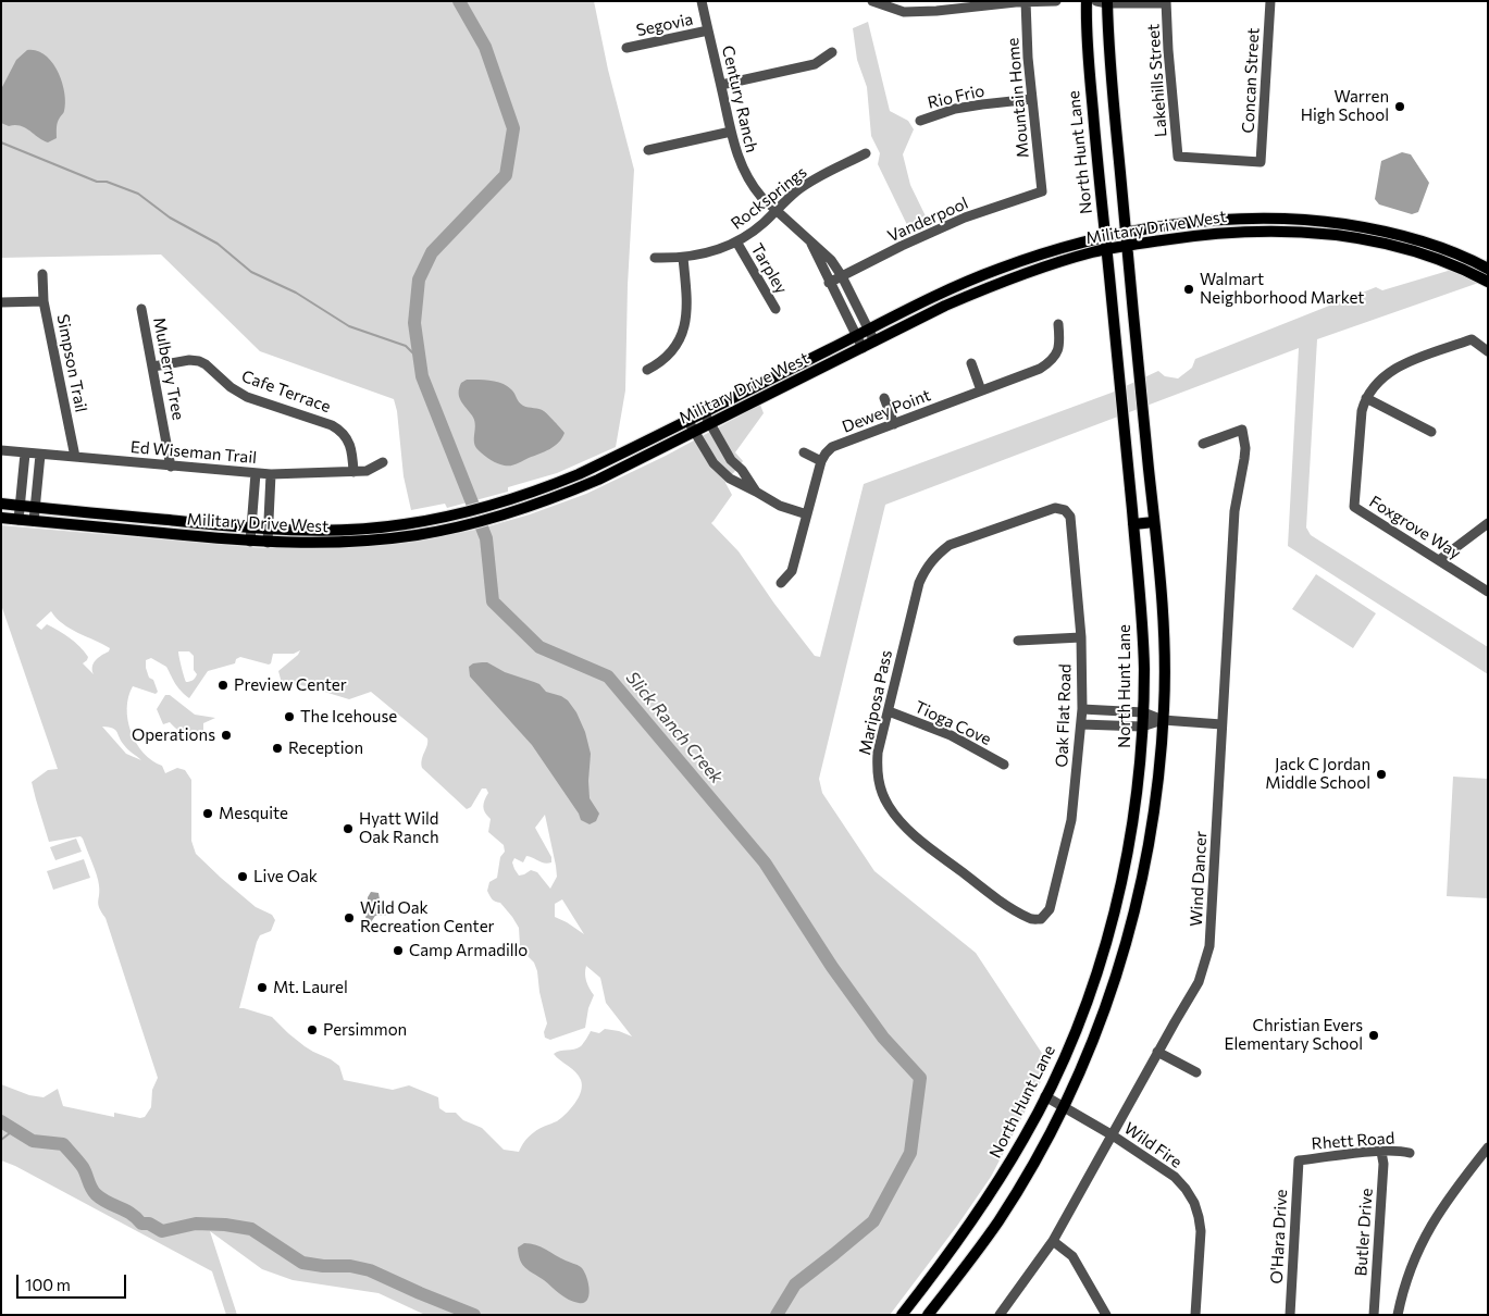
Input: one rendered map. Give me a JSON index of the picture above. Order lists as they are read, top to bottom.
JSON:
{
  "streets": {
    "main road": ["North Hunt Lane", "Military Drive West"],
    "street": [
      "Segovia",
      "Lakehills Street",
      "Concan Street",
      "Rio Frio",
      "Mountain Home",
      "Century Ranch",
      "Rocksprings",
      "Vanderpool",
      "Tarpley",
      "Simpson Trail",
      "Mulberry Tree",
      "Cafe Terrace",
      "Dewey Point",
      "Ed Wiseman Trail",
      "Foxgrove Way",
      "Mariposa Pass",
      "Oak Flat Road",
      "Tioga Cove",
      "Wind Dancer",
      "Rhett Road",
      "Wild Fire",
      "Butler Drive",
      "O'Hara Drive"
    ]
  },
  "crossings": [
    ["Segovia", "Century Ranch"],
    ["Lakehills Street", "Concan Street"],
    ["Rio Frio", "Mountain Home"],
    ["Mountain Home", "Vanderpool"],
    ["Century Ranch", "Rocksprings"],
    ["Century Ranch", "Vanderpool"],
    ["Century Ranch", "Military Drive West"],
    ["North Hunt Lane", "Military Drive West"],
    ["North Hunt Lane", "Wild Fire"],
    ["Rocksprings", "Tarpley"],
    ["Simpson Trail", "Ed Wiseman Trail"],
    ["Mulberry Tree", "Cafe Terrace"],
    ["Mulberry Tree", "Ed Wiseman Trail"],
    ["Cafe Terrace", "Ed Wiseman Trail"],
    ["Mariposa Pass", "Oak Flat Road"],
    ["Mariposa Pass", "Tioga Cove"],
    ["Wind Dancer", "Wild Fire"],
    ["Rhett Road", "Butler Drive"],
    ["Rhett Road", "O'Hara Drive"]
  ],
  "water": ["Slick Ranch Creek"],
  "places": [
    "Warren High School",
    "Walmart Neighborhood Market",
    "Preview Center",
    "The Icehouse",
    "Operations",
    "Reception",
    "Jack C Jordan Middle School",
    "Mesquite",
    "Hyatt Wild Oak Ranch",
    "Live Oak",
    "Wild Oak Recreation Center",
    "Camp Armadillo",
    "Mt. Laurel",
    "Persimmon",
    "Christian Evers Elementary School"
  ],
  "scale_bar": "100 m"
}
